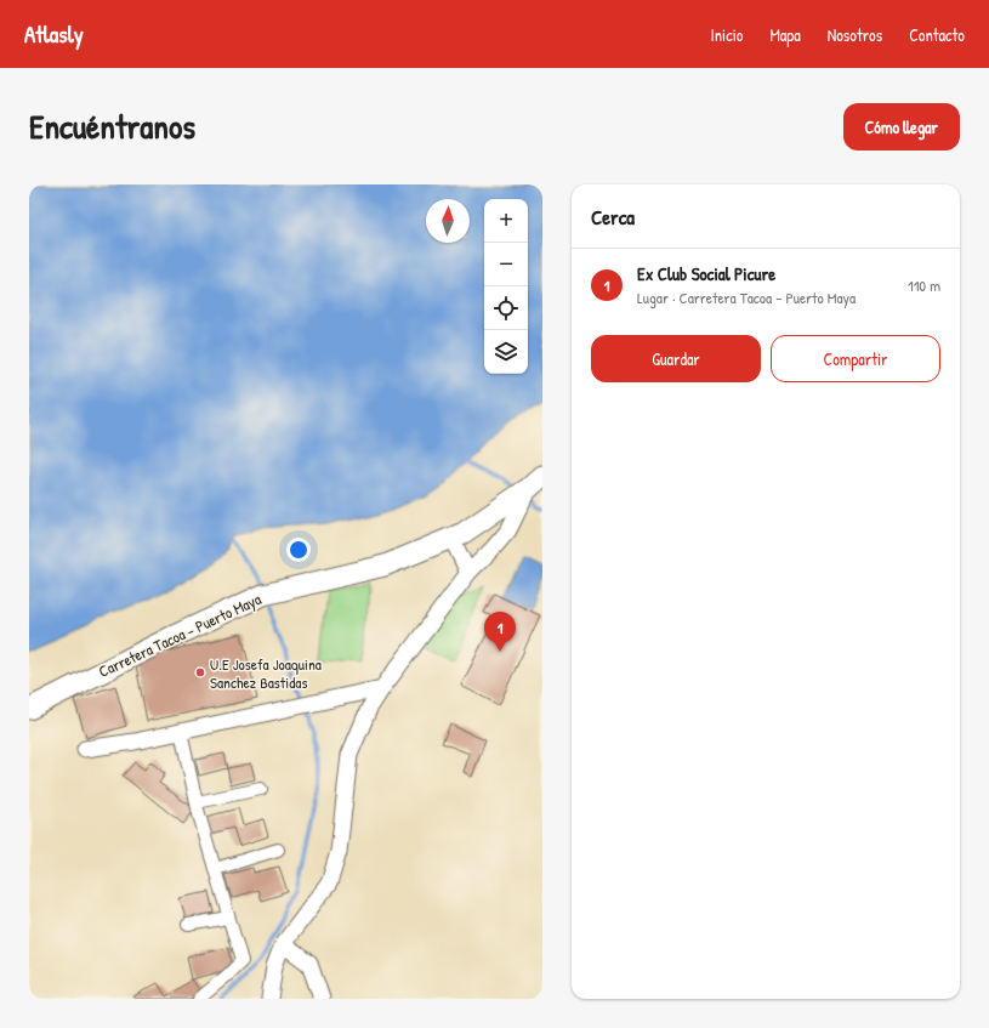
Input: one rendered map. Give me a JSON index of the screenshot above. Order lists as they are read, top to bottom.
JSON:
{
  "streets": {
    "street": ["Carretera Tacoa - Puerto Maya"]
  },
  "places": ["U.E Josefa Joaquina Sanchez Bastidas"],
  "north": "top",
  "page": {
    "header": "Atlasly",
    "nav": [
      "Inicio",
      "Mapa",
      "Nosotros",
      "Contacto"
    ],
    "title": "Encuéntranos",
    "buttons": [
      "Cómo llegar",
      ["Guardar", "Compartir"]
    ],
    "heading": "Cerca",
    "map_buttons": ["+", "−"],
    "list": [
      {
        "mark": "1",
        "name": "Ex Club Social Picure",
        "note": "Lugar · Carretera Tacoa - Puerto Maya",
        "value": "110 m"
      }
    ],
    "pins": "1"
  }
}
